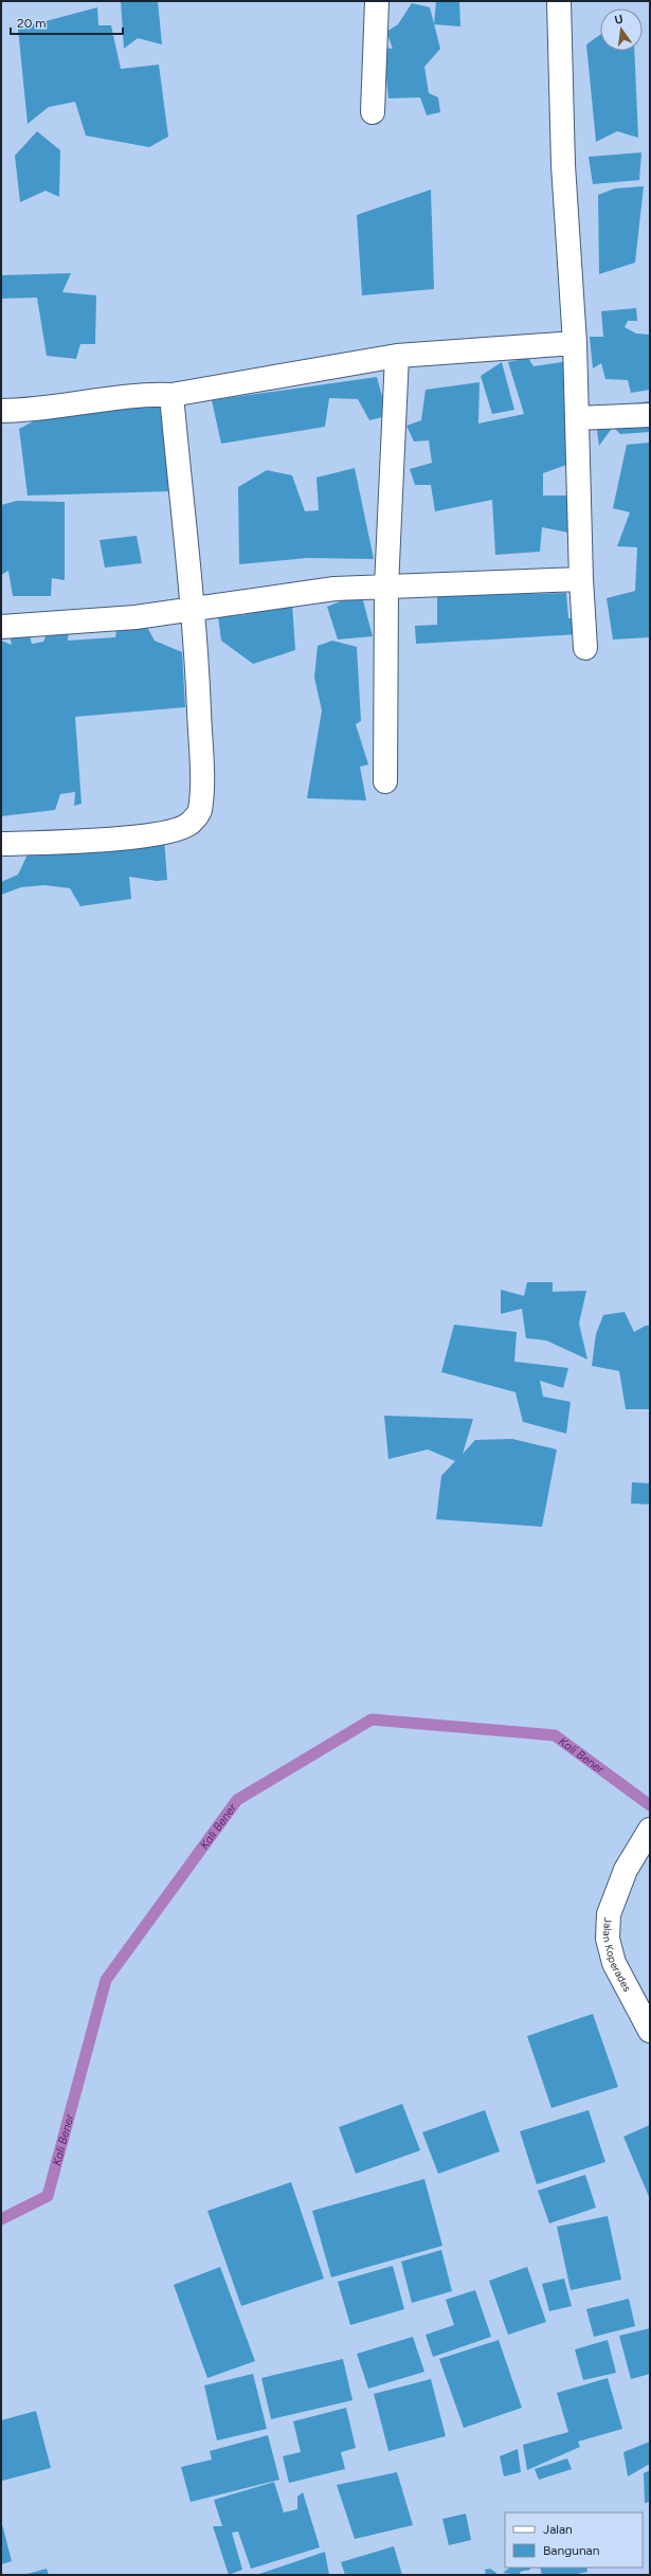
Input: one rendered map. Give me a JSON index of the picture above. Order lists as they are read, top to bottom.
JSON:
{
  "streets": {
    "street": ["Jalan Koperades"]
  },
  "water": ["Kali Bener"],
  "legend": ["Jalan", "Bangunan"],
  "scale_bar": "20 m",
  "north": "top"
}
